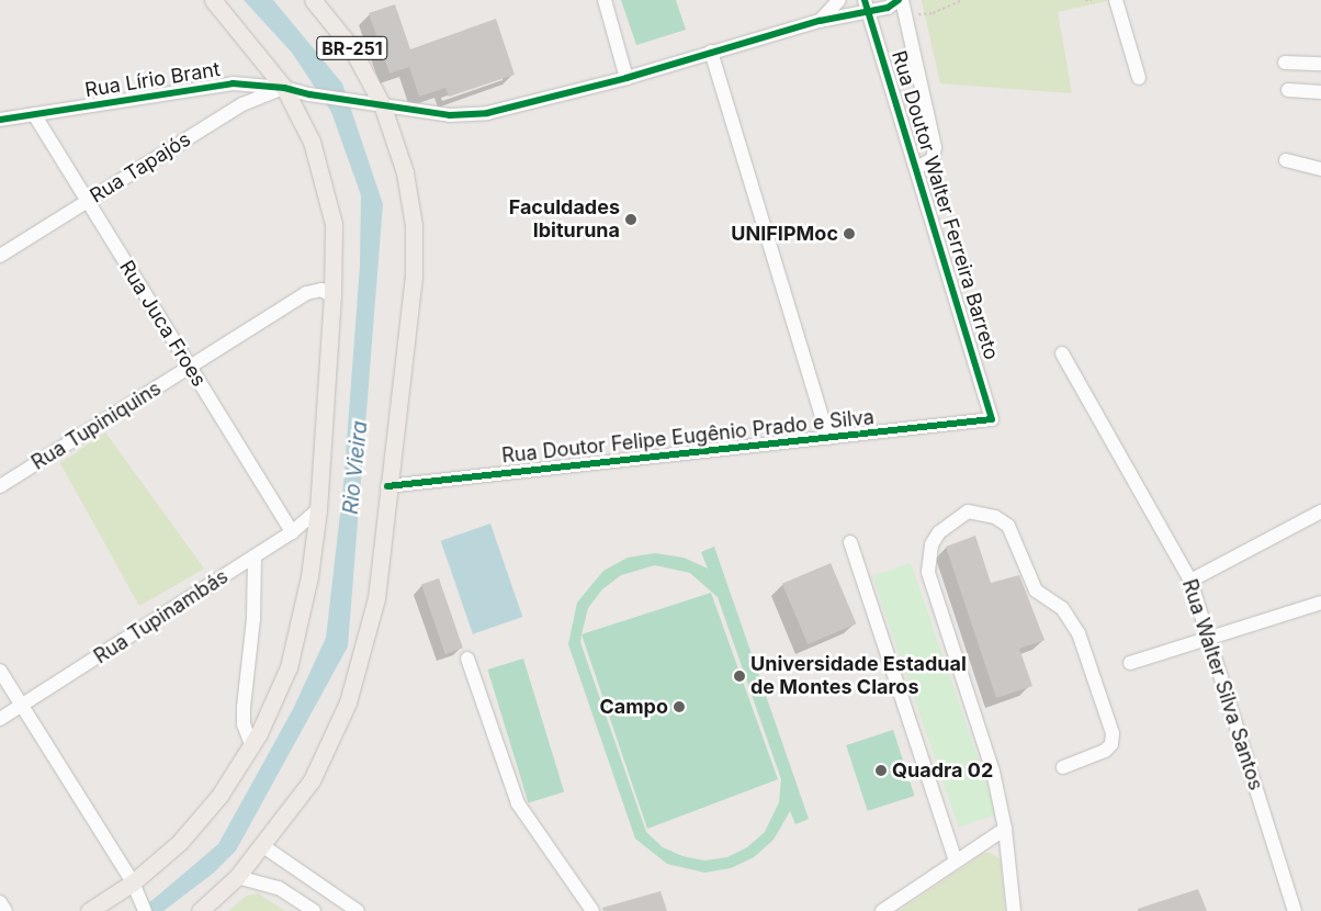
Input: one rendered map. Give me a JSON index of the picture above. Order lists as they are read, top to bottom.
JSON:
{
  "streets": {
    "main road": ["BR-251"],
    "street": [
      "Rua Lírio Brant",
      "Rua Tapajós",
      "Rua Doutor Walter Ferreira Barreto",
      "Rua Juca Froes",
      "Rua Tupiniquins",
      "Rua Doutor Felipe Eugênio Prado e Silva",
      "Rua Tupinambás",
      "Rua Walter Silva Santos"
    ]
  },
  "crossings": [
    ["BR-251", "Rua Lírio Brant"],
    ["BR-251", "Rua Doutor Felipe Eugênio Prado e Silva"],
    ["Rua Lírio Brant", "Rua Tapajós"],
    ["Rua Lírio Brant", "Rua Doutor Walter Ferreira Barreto"],
    ["Rua Lírio Brant", "Rua Juca Froes"],
    ["Rua Tapajós", "Rua Juca Froes"],
    ["Rua Doutor Walter Ferreira Barreto", "Rua Doutor Felipe Eugênio Prado e Silva"],
    ["Rua Juca Froes", "Rua Tupiniquins"],
    ["Rua Juca Froes", "Rua Tupinambás"]
  ],
  "water": ["Rio Vieira"],
  "places": [
    "Faculdades Ibituruna",
    "UNIFIPMoc",
    "Universidade Estadual de Montes Claros",
    "Campo",
    "Quadra 02"
  ]
}
